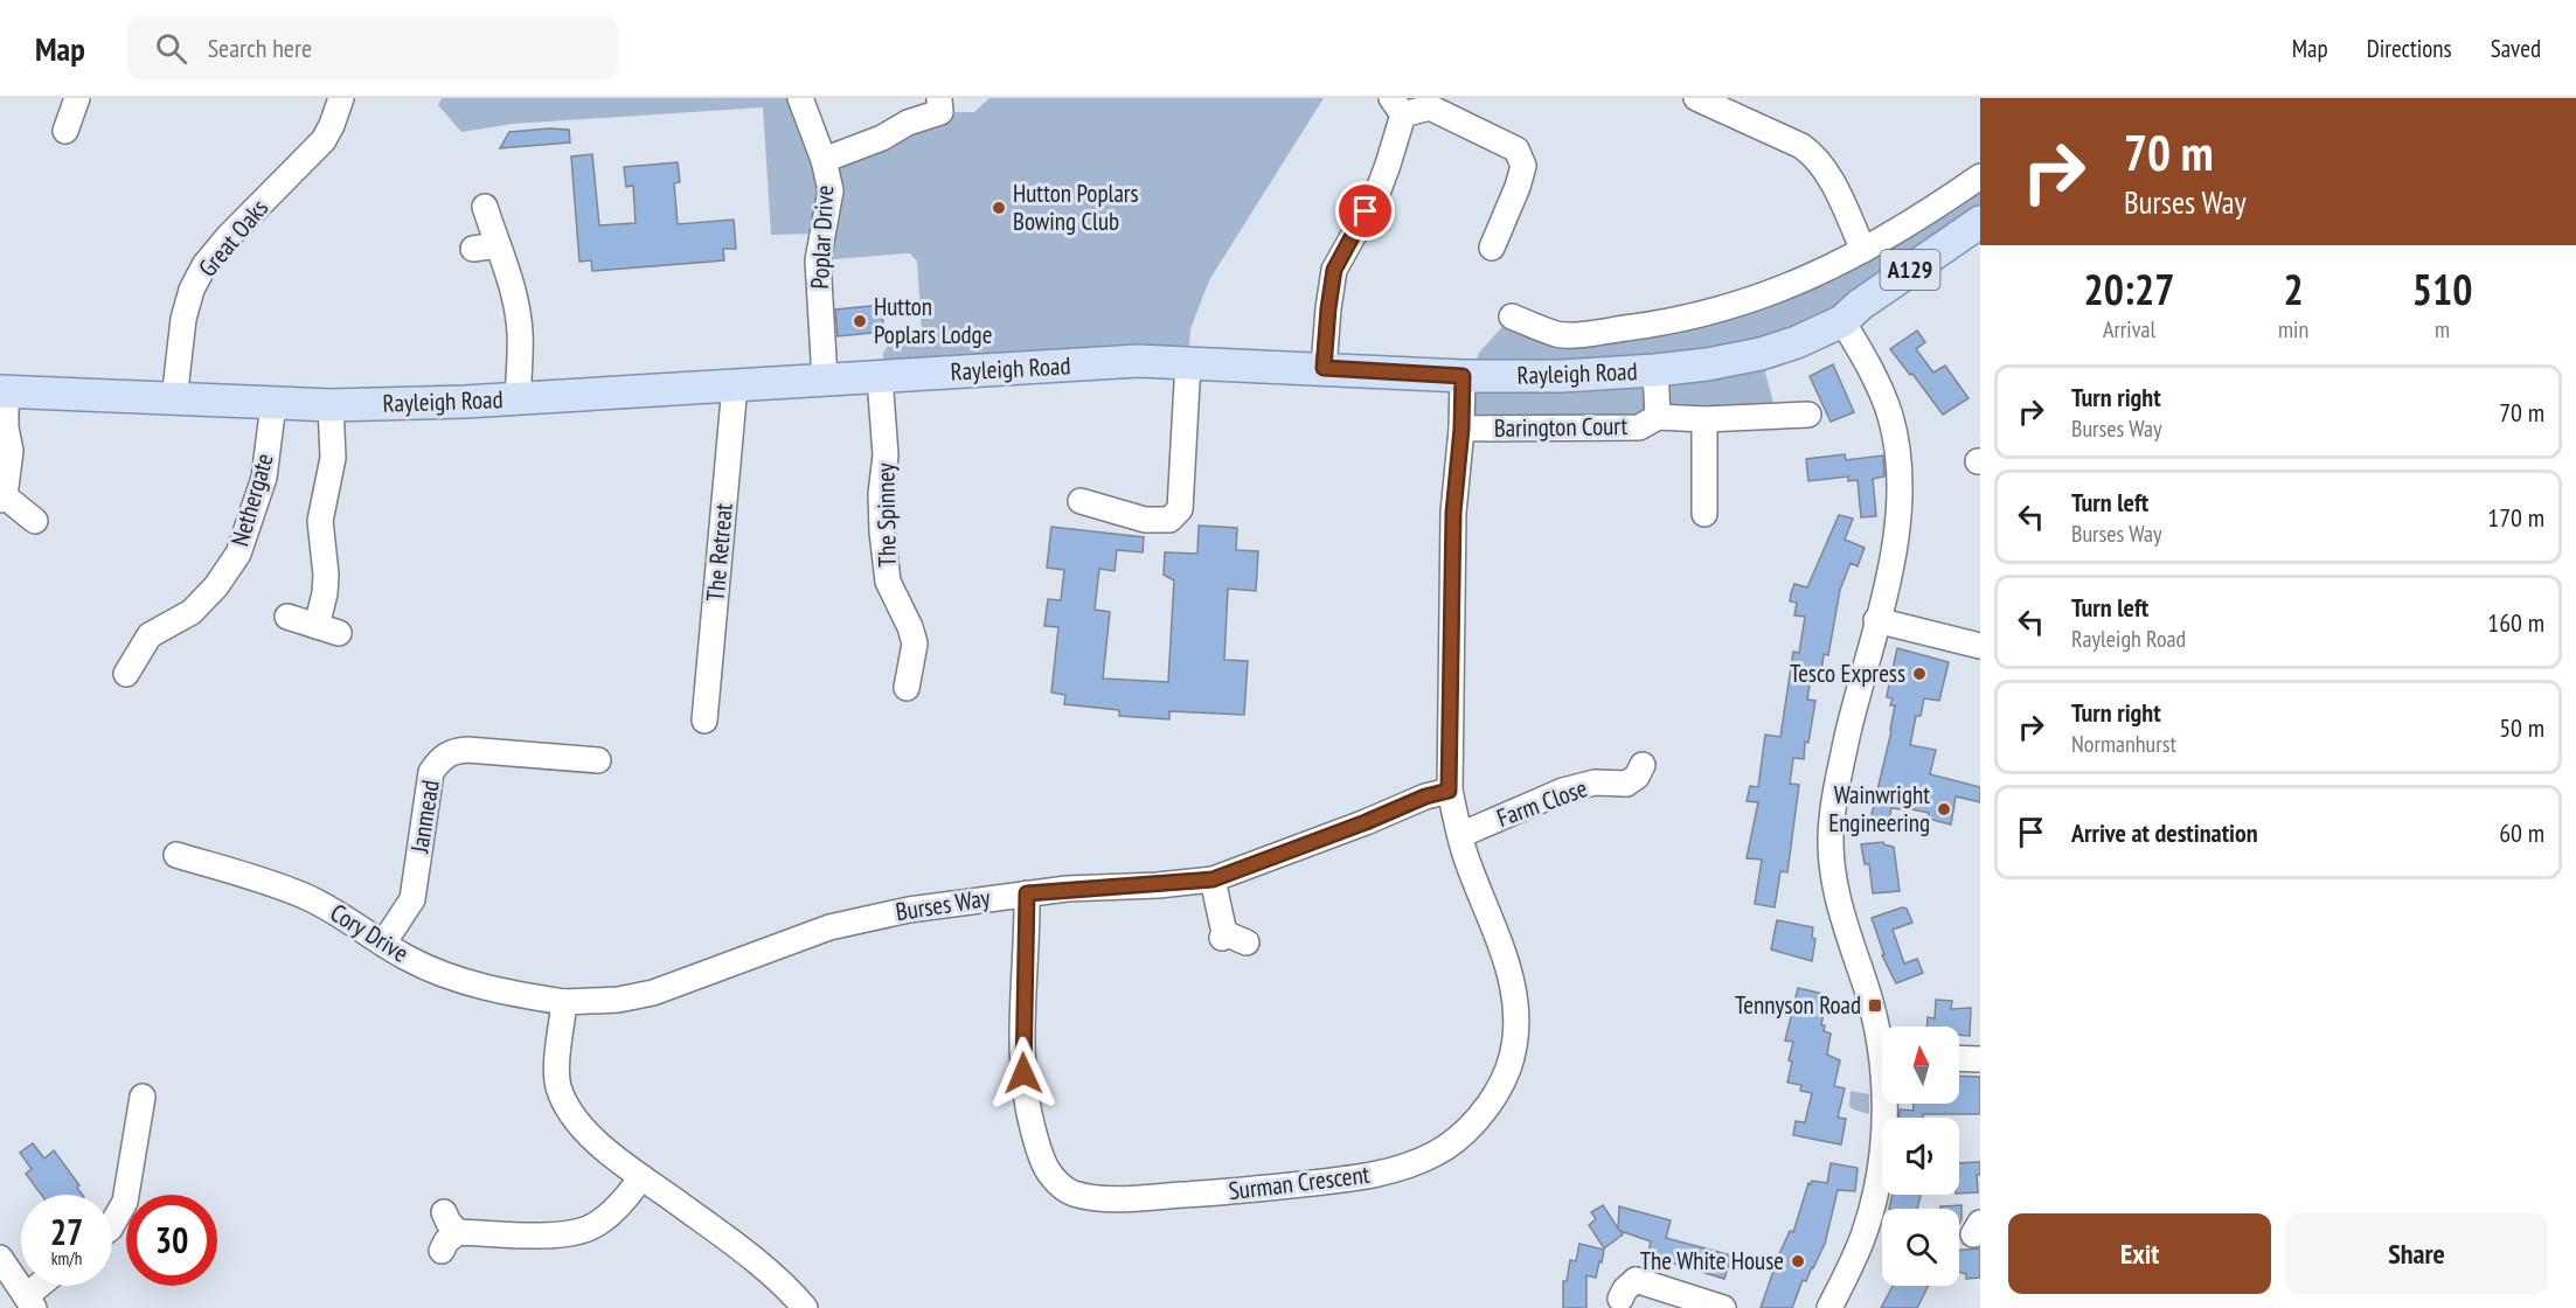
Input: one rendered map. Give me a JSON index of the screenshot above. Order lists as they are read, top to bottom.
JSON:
{
  "streets": {
    "main road": ["A129", "Rayleigh Road"],
    "street": [
      "Poplar Drive",
      "Great Oaks",
      "Barington Court",
      "Nethergate",
      "The Spinney",
      "The Retreat",
      "Farm Close",
      "Janmead",
      "Burses Way",
      "Cory Drive",
      "Surman Crescent"
    ]
  },
  "crossings": [
    ["Poplar Drive", "Rayleigh Road"],
    ["Great Oaks", "Rayleigh Road"],
    ["Rayleigh Road", "Barington Court"],
    ["Rayleigh Road", "Nethergate"],
    ["Rayleigh Road", "The Spinney"],
    ["Rayleigh Road", "The Retreat"],
    ["Farm Close", "Surman Crescent"],
    ["Janmead", "Cory Drive"],
    ["Burses Way", "Cory Drive"],
    ["Burses Way", "Surman Crescent"]
  ],
  "places": {
    "other": [
      "Hutton Poplars Bowing Club",
      "Hutton Poplars Lodge",
      "Tesco Express",
      "Wainwright Engineering",
      "The White House"
    ],
    "transit": ["Tennyson Road"]
  },
  "north": "top",
  "page": {
    "header": "Map",
    "search": "Search here",
    "nav": ["Map", "Directions", "Saved"],
    "turn": ["70 m", "Burses Way"],
    "eta": [
      "20:27",
      "Arrival",
      "2",
      "min",
      "510",
      "m"
    ],
    "list": [
      {
        "name": "Turn right",
        "note": "Burses Way",
        "value": "70 m"
      },
      {
        "name": "Turn left",
        "note": "Burses Way",
        "value": "170 m"
      },
      {
        "name": "Turn left",
        "note": "Rayleigh Road",
        "value": "160 m"
      },
      {
        "name": "Turn right",
        "note": "Normanhurst",
        "value": "50 m"
      },
      {
        "name": "Arrive at destination",
        "value": "60 m"
      }
    ],
    "speed": "27 km/h",
    "limit": "30",
    "buttons": ["Exit", "Share"]
  }
}
